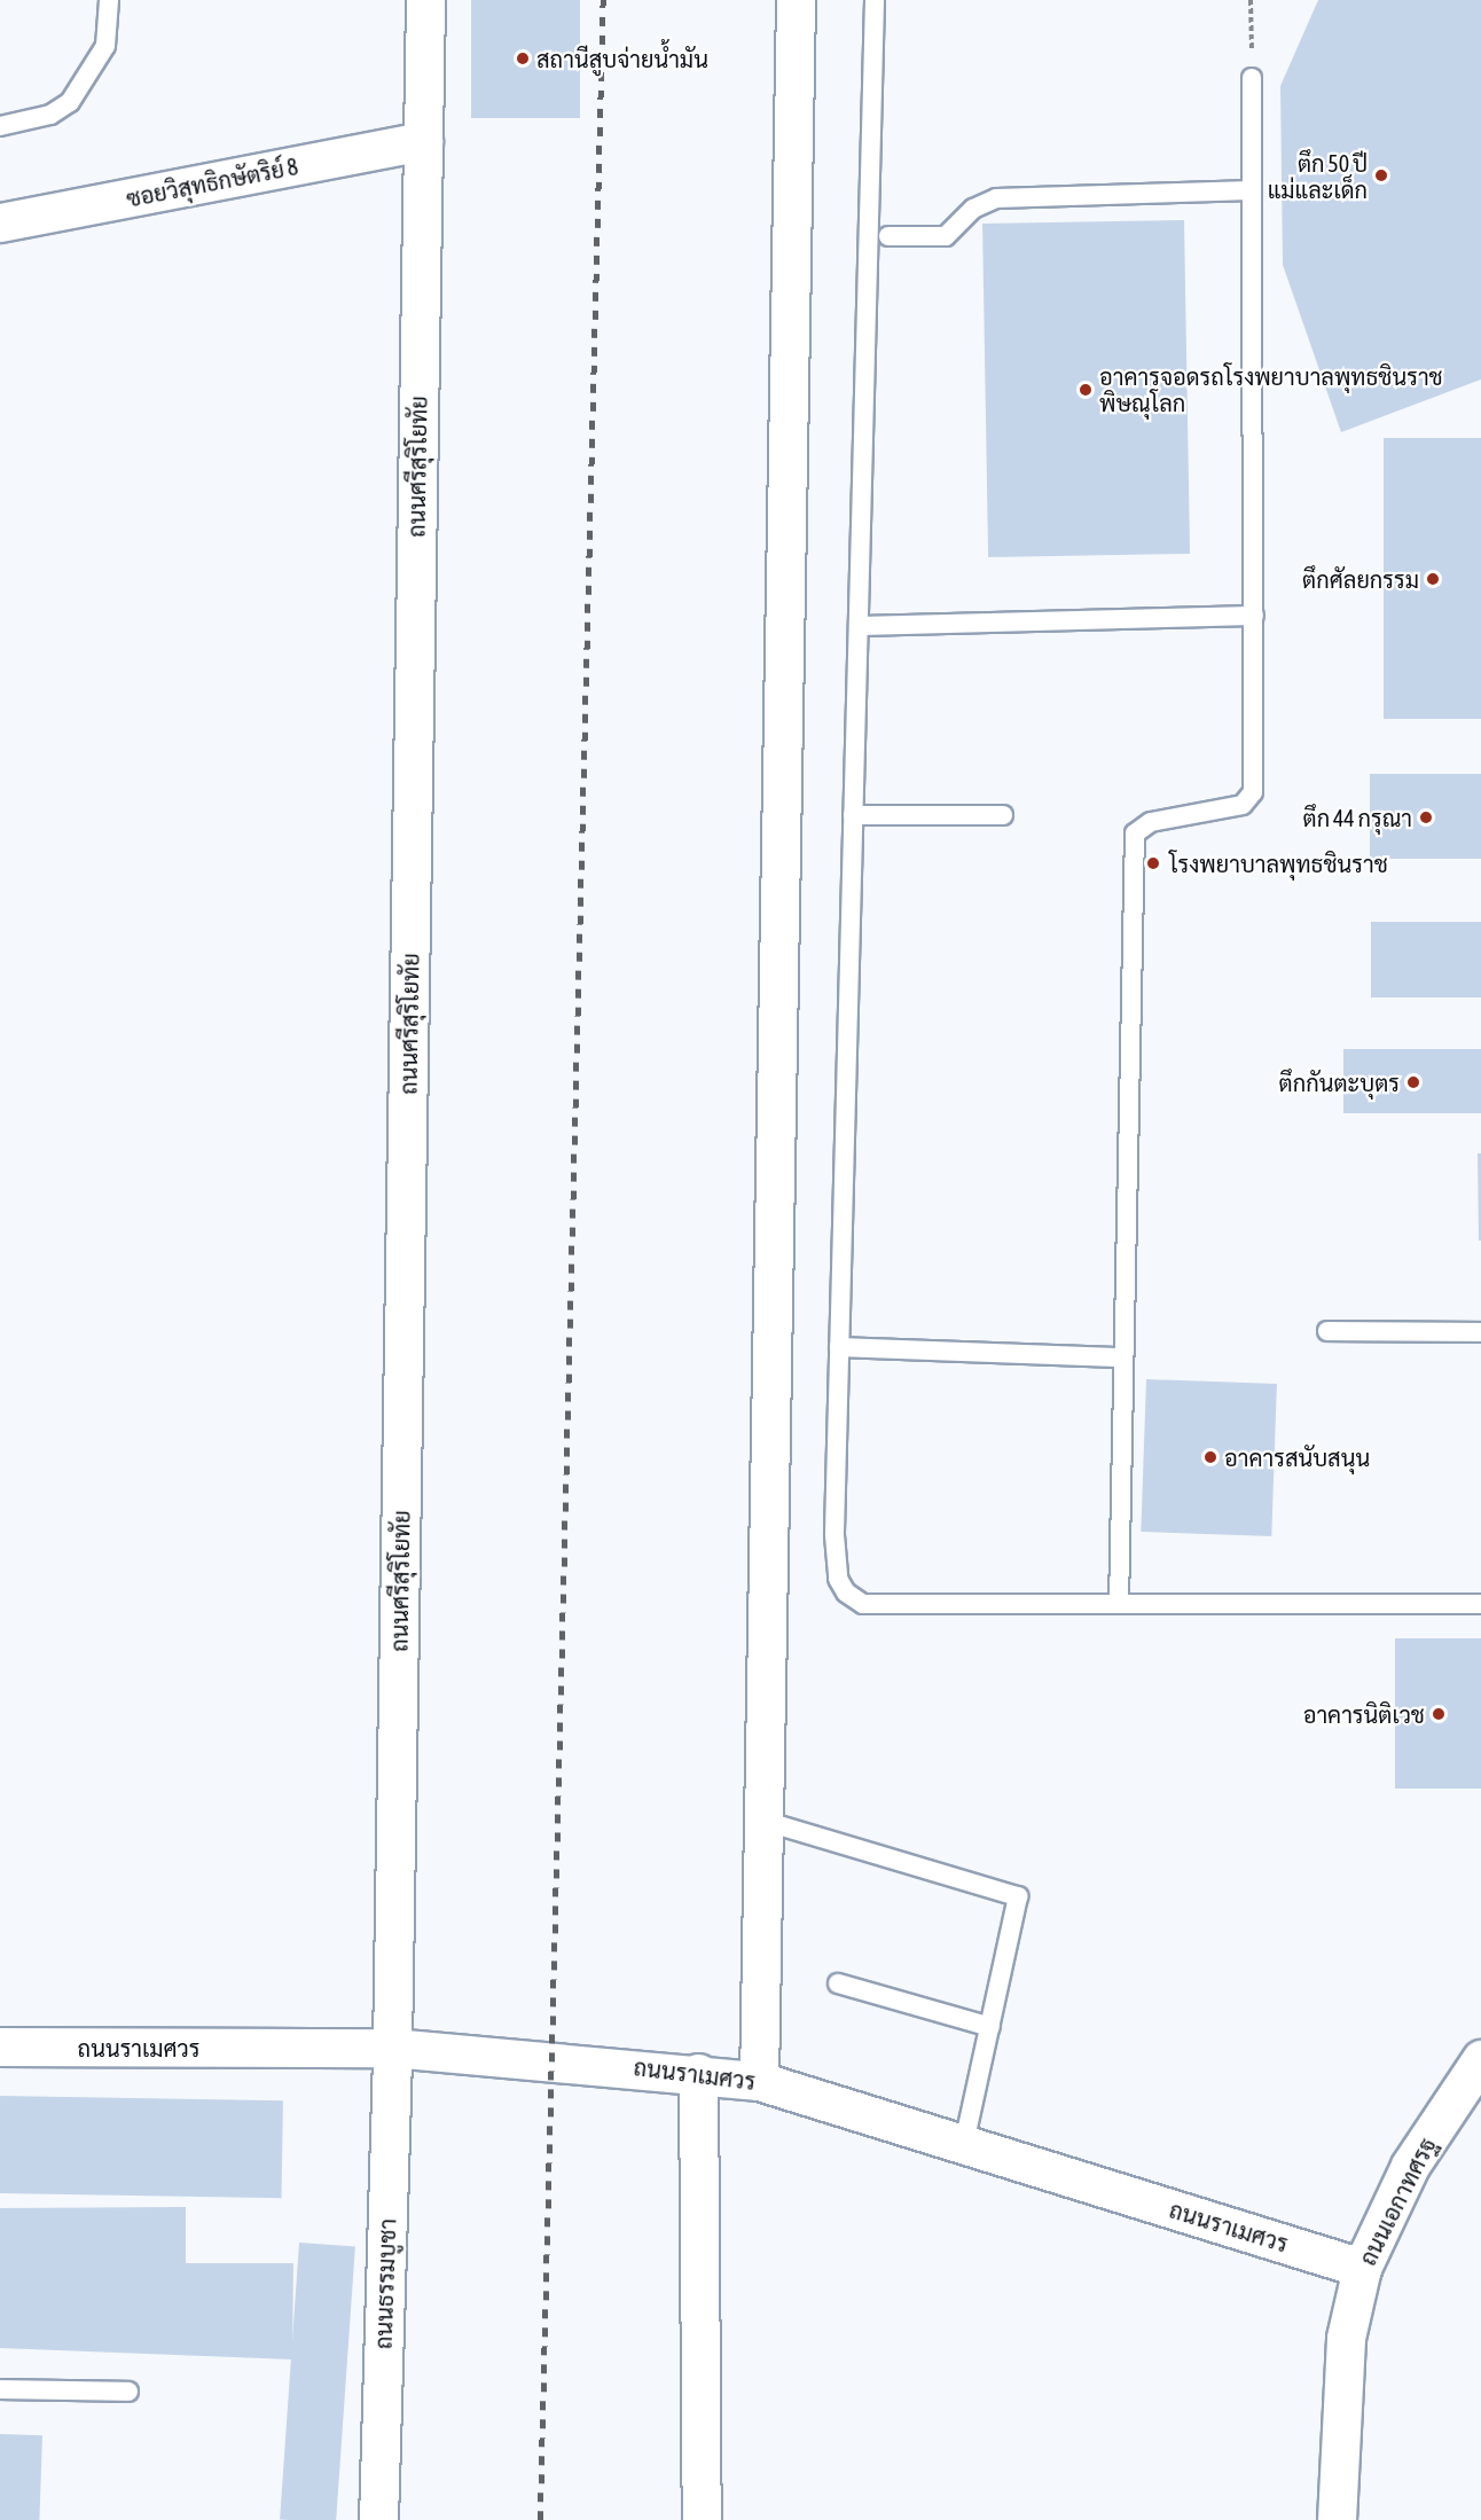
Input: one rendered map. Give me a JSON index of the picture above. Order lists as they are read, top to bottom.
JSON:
{
  "streets": {
    "street": [
      "ซอยวิสุทธิกษัตริย์ 8",
      "ถนนศรีสุริโยทัย",
      "ถนนราเมศวร",
      "ถนนเอกาทศรฐ",
      "ถนนธรรมบูชา"
    ]
  },
  "crossings": [
    ["ซอยวิสุทธิกษัตริย์ 8", "ถนนศรีสุริโยทัย"],
    ["ถนนศรีสุริโยทัย", "ถนนราเมศวร"],
    ["ถนนศรีสุริโยทัย", "ถนนธรรมบูชา"],
    ["ถนนราเมศวร", "ถนนเอกาทศรฐ"],
    ["ถนนราเมศวร", "ถนนธรรมบูชา"]
  ],
  "places": [
    "สถานีสูบจ่ายน้ำมัน",
    "ตึก 50 ปี แม่และเด็ก",
    "อาคารจอดรถโรงพยาบาลพุทธชินราช พิษณุโลก",
    "ตึกศัลยกรรม",
    "ตึก 44 กรุณา",
    "โรงพยาบาลพุทธชินราช",
    "ตึกกันตะบุตร",
    "อาคารสนับสนุน",
    "อาคารนิติเวช"
  ]
}
